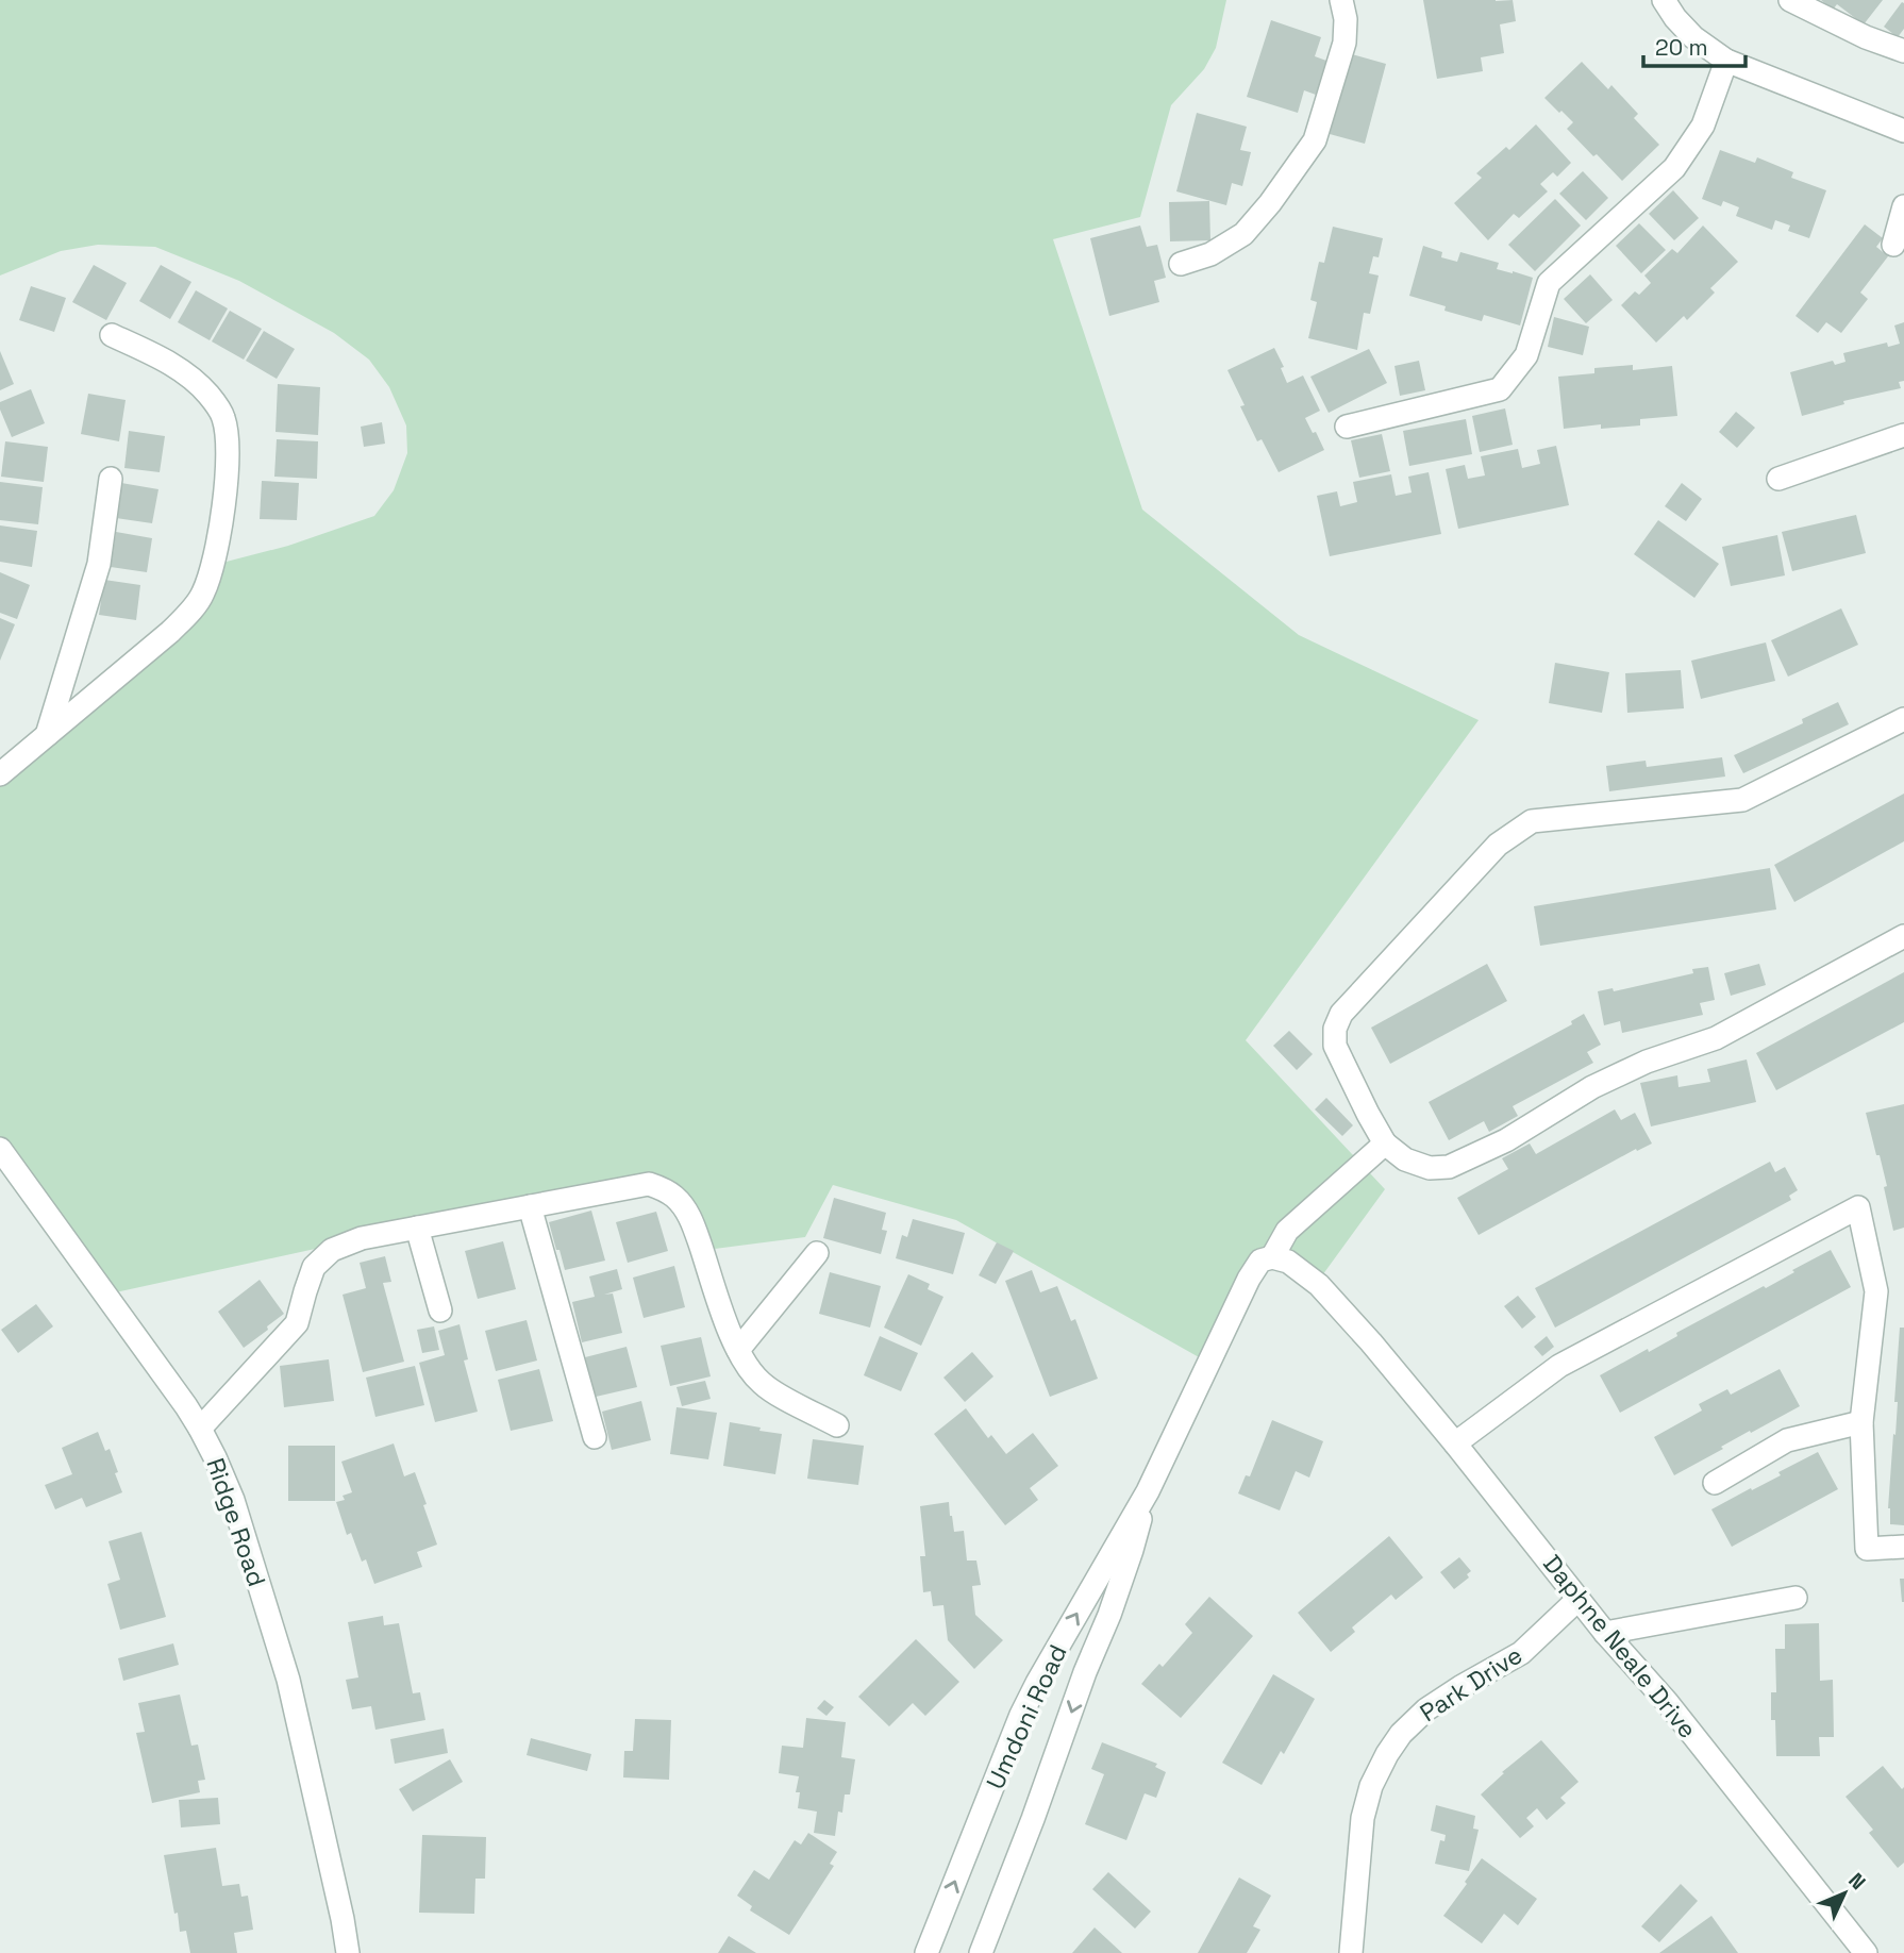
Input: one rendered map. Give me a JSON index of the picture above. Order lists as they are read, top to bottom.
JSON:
{
  "streets": {
    "street": [
      "Ridge Road",
      "Daphne Neale Drive",
      "Park Drive",
      "Umdoni Road"
    ]
  },
  "crossings": [
    ["Daphne Neale Drive", "Park Drive"],
    ["Daphne Neale Drive", "Umdoni Road"]
  ],
  "scale_bar": "20 m",
  "north": "top right"
}
